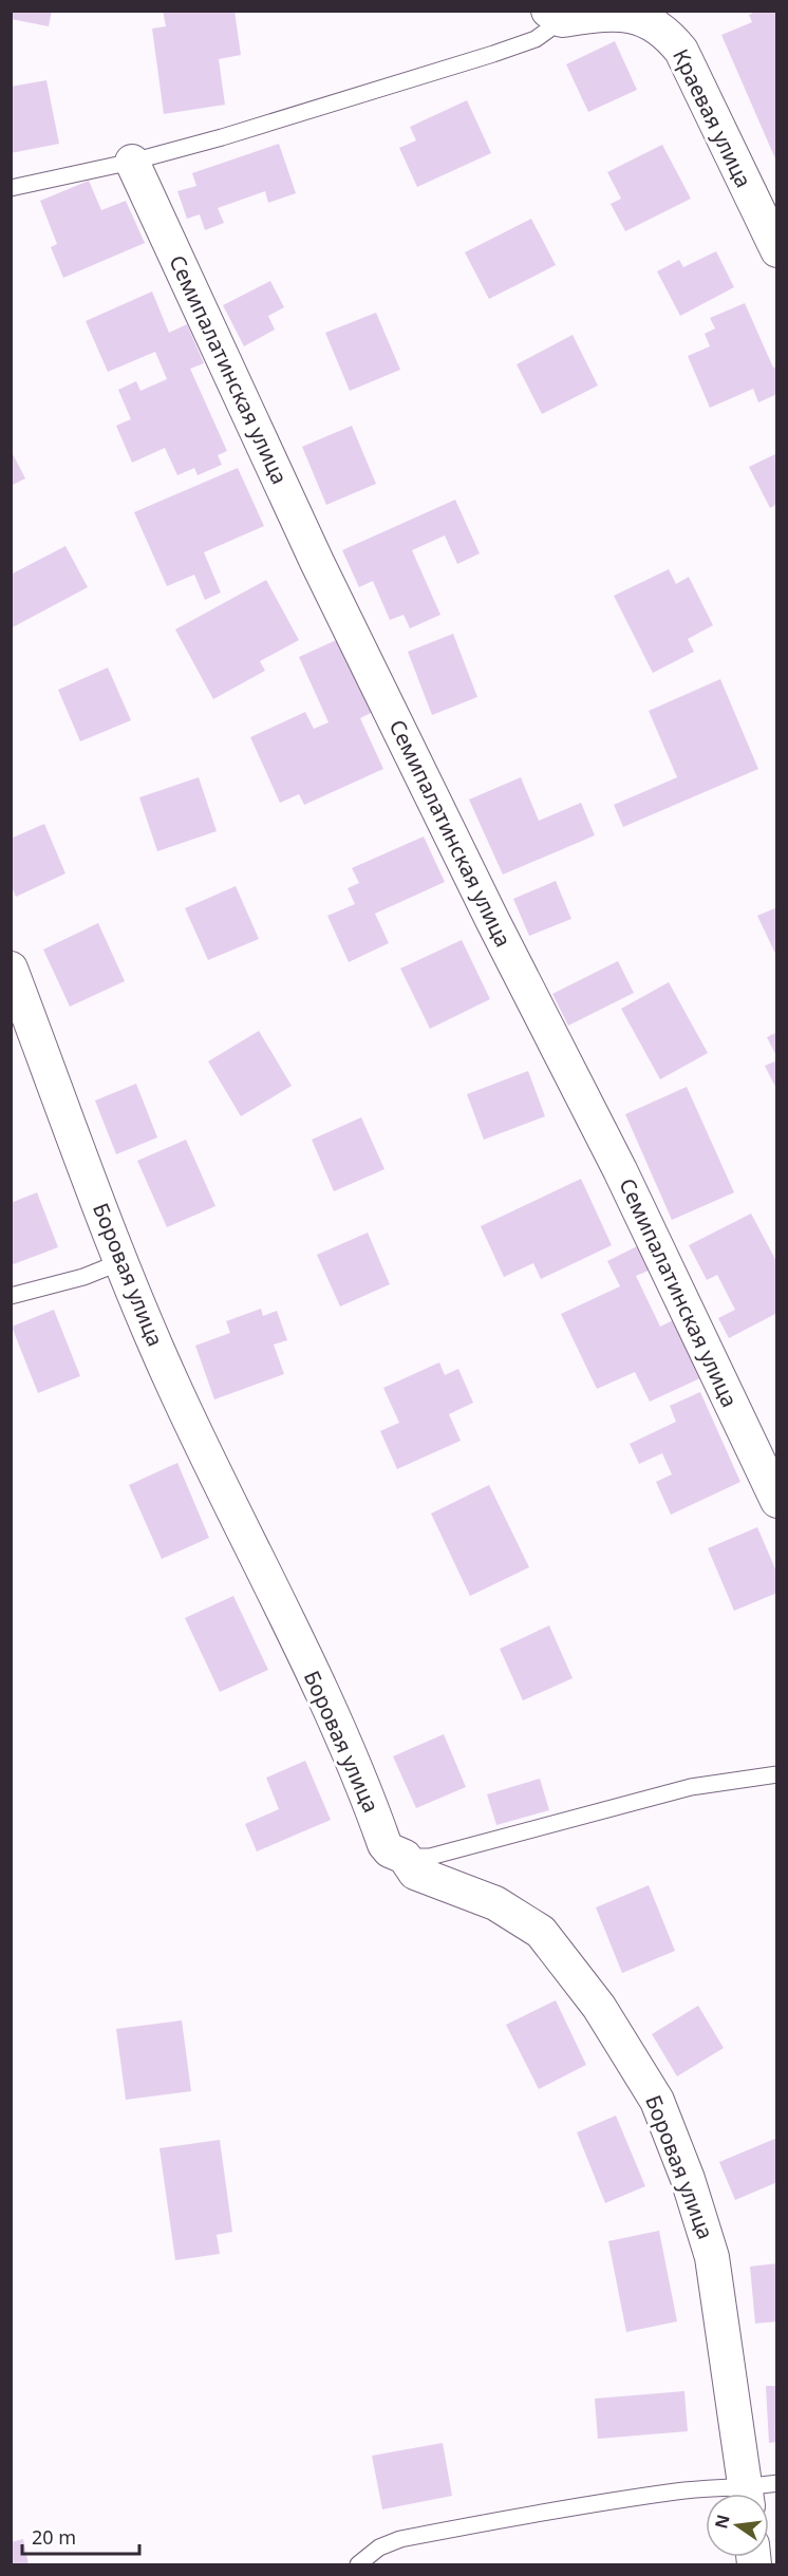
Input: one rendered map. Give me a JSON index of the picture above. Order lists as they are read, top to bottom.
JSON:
{
  "streets": {
    "street": ["Краевая улица", "Семипалатинская улица", "Боровая улица"]
  },
  "scale_bar": "20 m",
  "north": "left"
}
